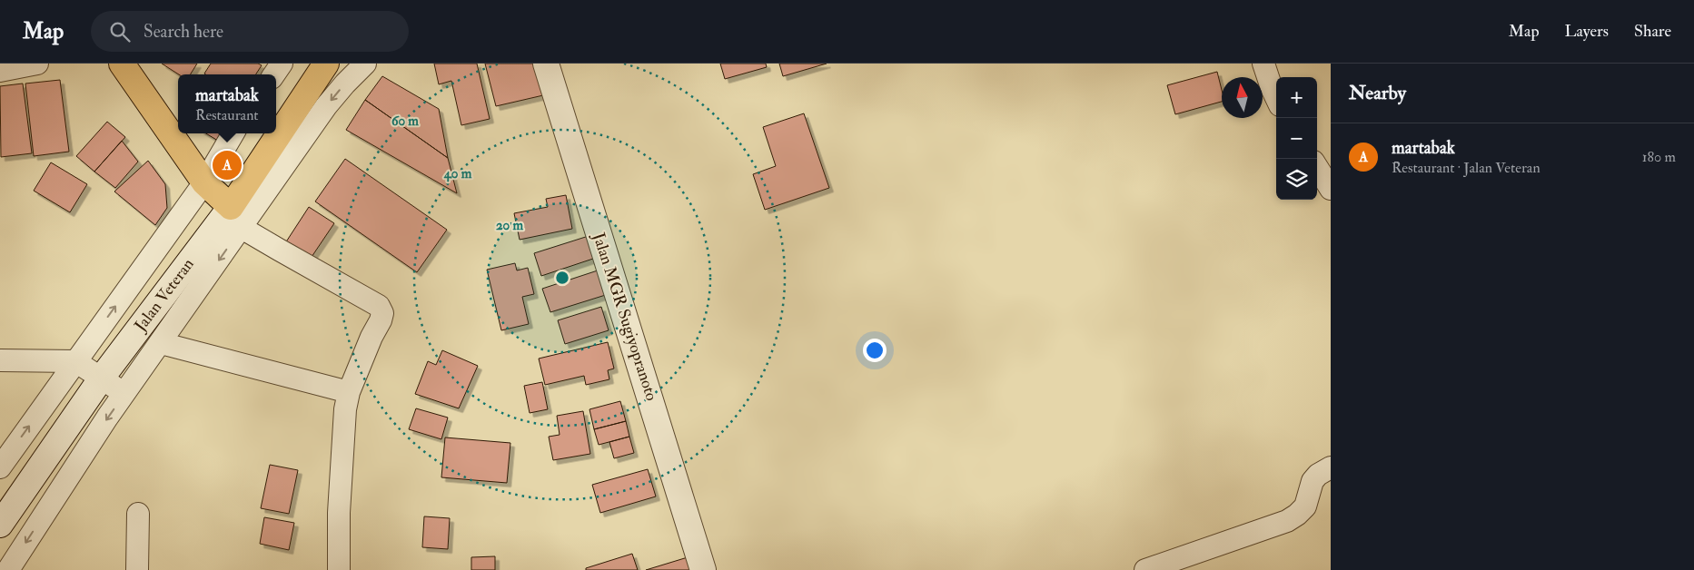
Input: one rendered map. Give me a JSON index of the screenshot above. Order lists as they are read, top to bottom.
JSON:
{
  "streets": {
    "main road": ["Jalan Veteran"],
    "street": ["Jalan MGR Sugiyopranoto"]
  },
  "north": "top",
  "page": {
    "header": "Map",
    "search": "Search here",
    "nav": ["Map", "Layers", "Share"],
    "heading": "Nearby",
    "popup": ["martabak", "Restaurant"],
    "map_buttons": ["+", "−"],
    "list": [
      {
        "mark": "A",
        "name": "martabak",
        "note": "Restaurant · Jalan Veteran",
        "value": "180 m"
      }
    ],
    "pins": "A"
  },
  "rings": ["60 m", "40 m", "20 m"]
}
